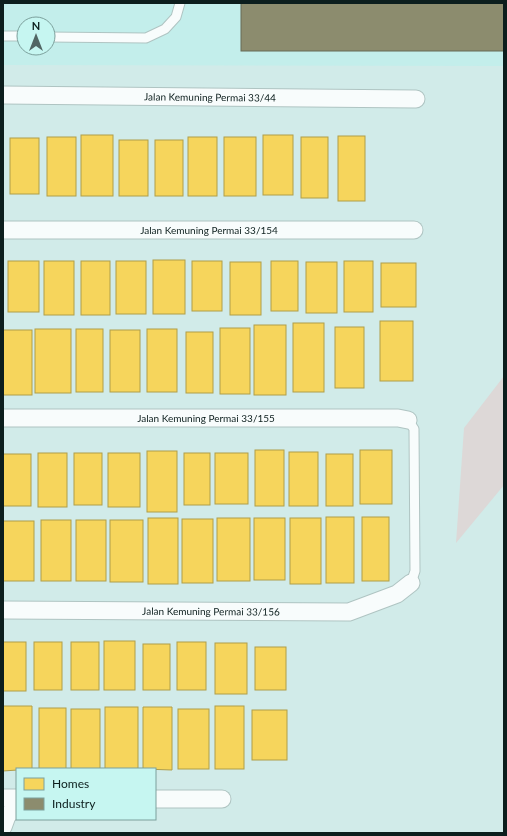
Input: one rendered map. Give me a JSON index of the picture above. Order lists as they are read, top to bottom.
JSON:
{
  "streets": {
    "street": [
      "Jalan Kemuning Permai 33/44",
      "Jalan Kemuning Permai 33/154",
      "Jalan Kemuning Permai 33/155",
      "Jalan Kemuning Permai 33/156"
    ]
  },
  "legend": ["Homes", "Industry"],
  "north": "top"
}
